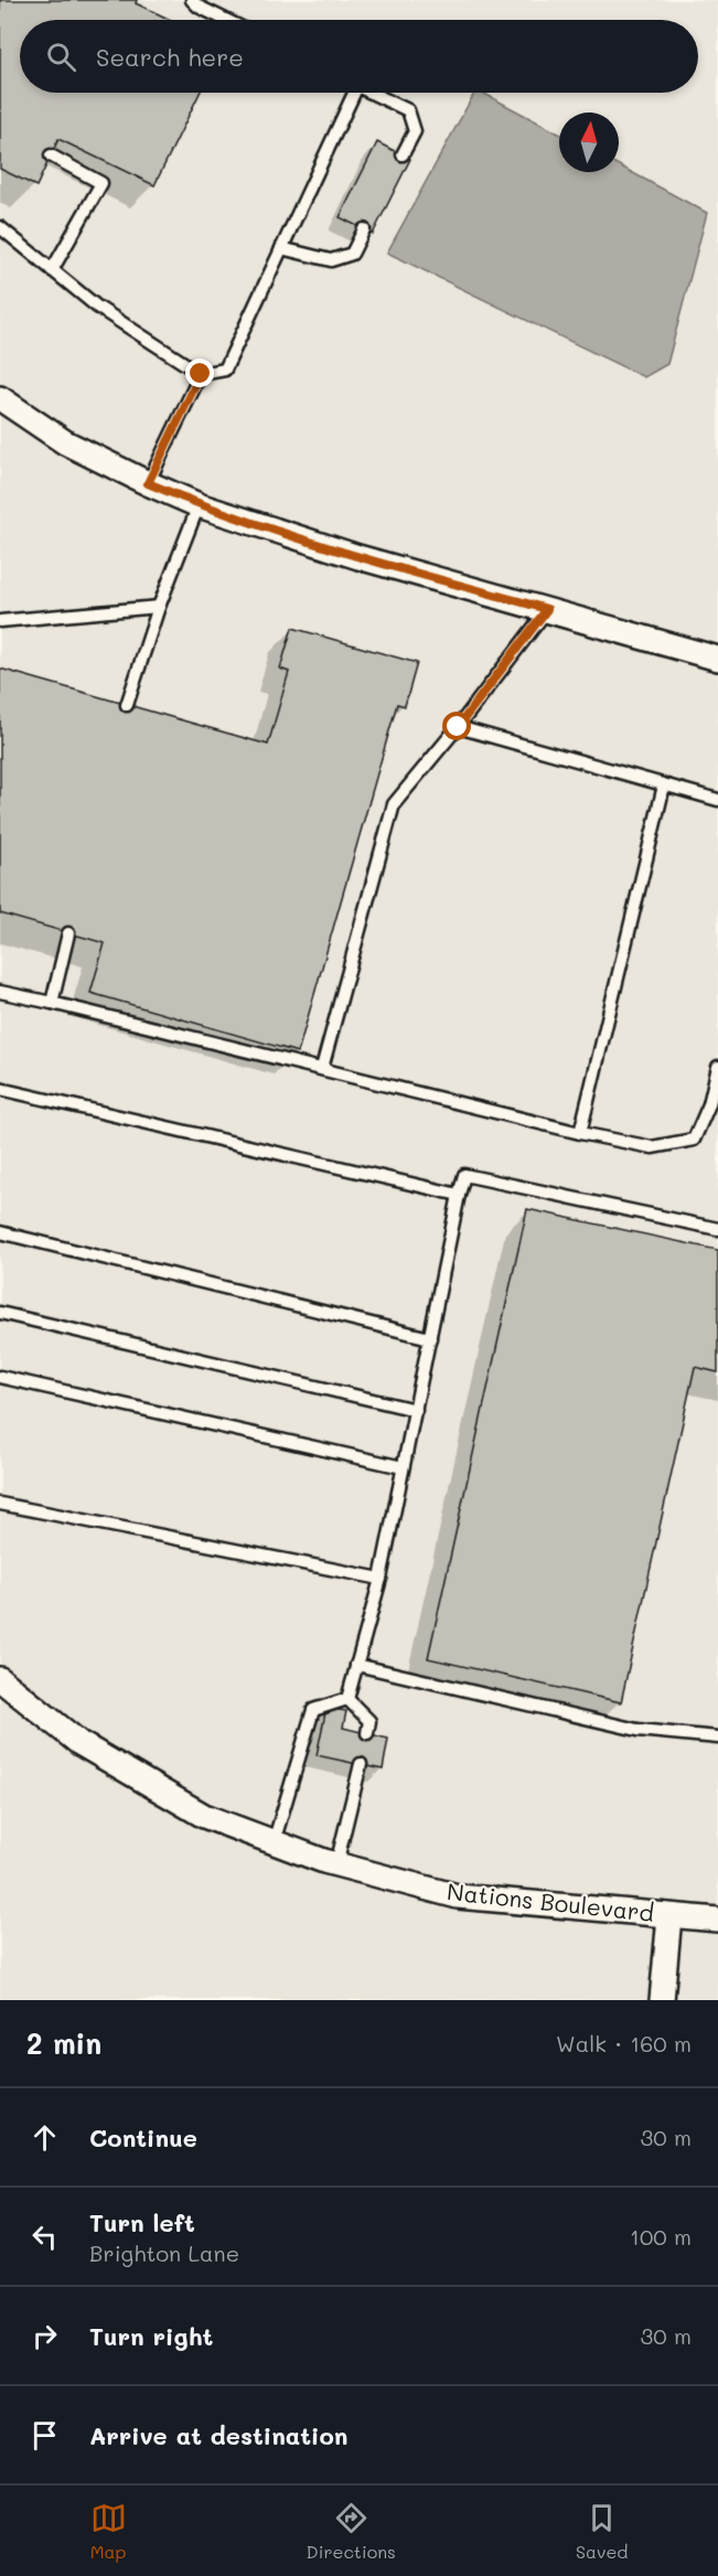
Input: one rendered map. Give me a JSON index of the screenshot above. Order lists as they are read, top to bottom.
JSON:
{
  "streets": {
    "street": ["Nations Boulevard"]
  },
  "north": "top",
  "page": {
    "search": "Search here",
    "heading": ["2 min", "Walk · 160 m"],
    "list": [
      ["Continue", "30 m"],
      ["Turn left", "Brighton Lane", "100 m"],
      ["Turn right", "30 m"],
      "Arrive at destination"
    ],
    "nav": ["Map", "Directions", "Saved"]
  }
}
